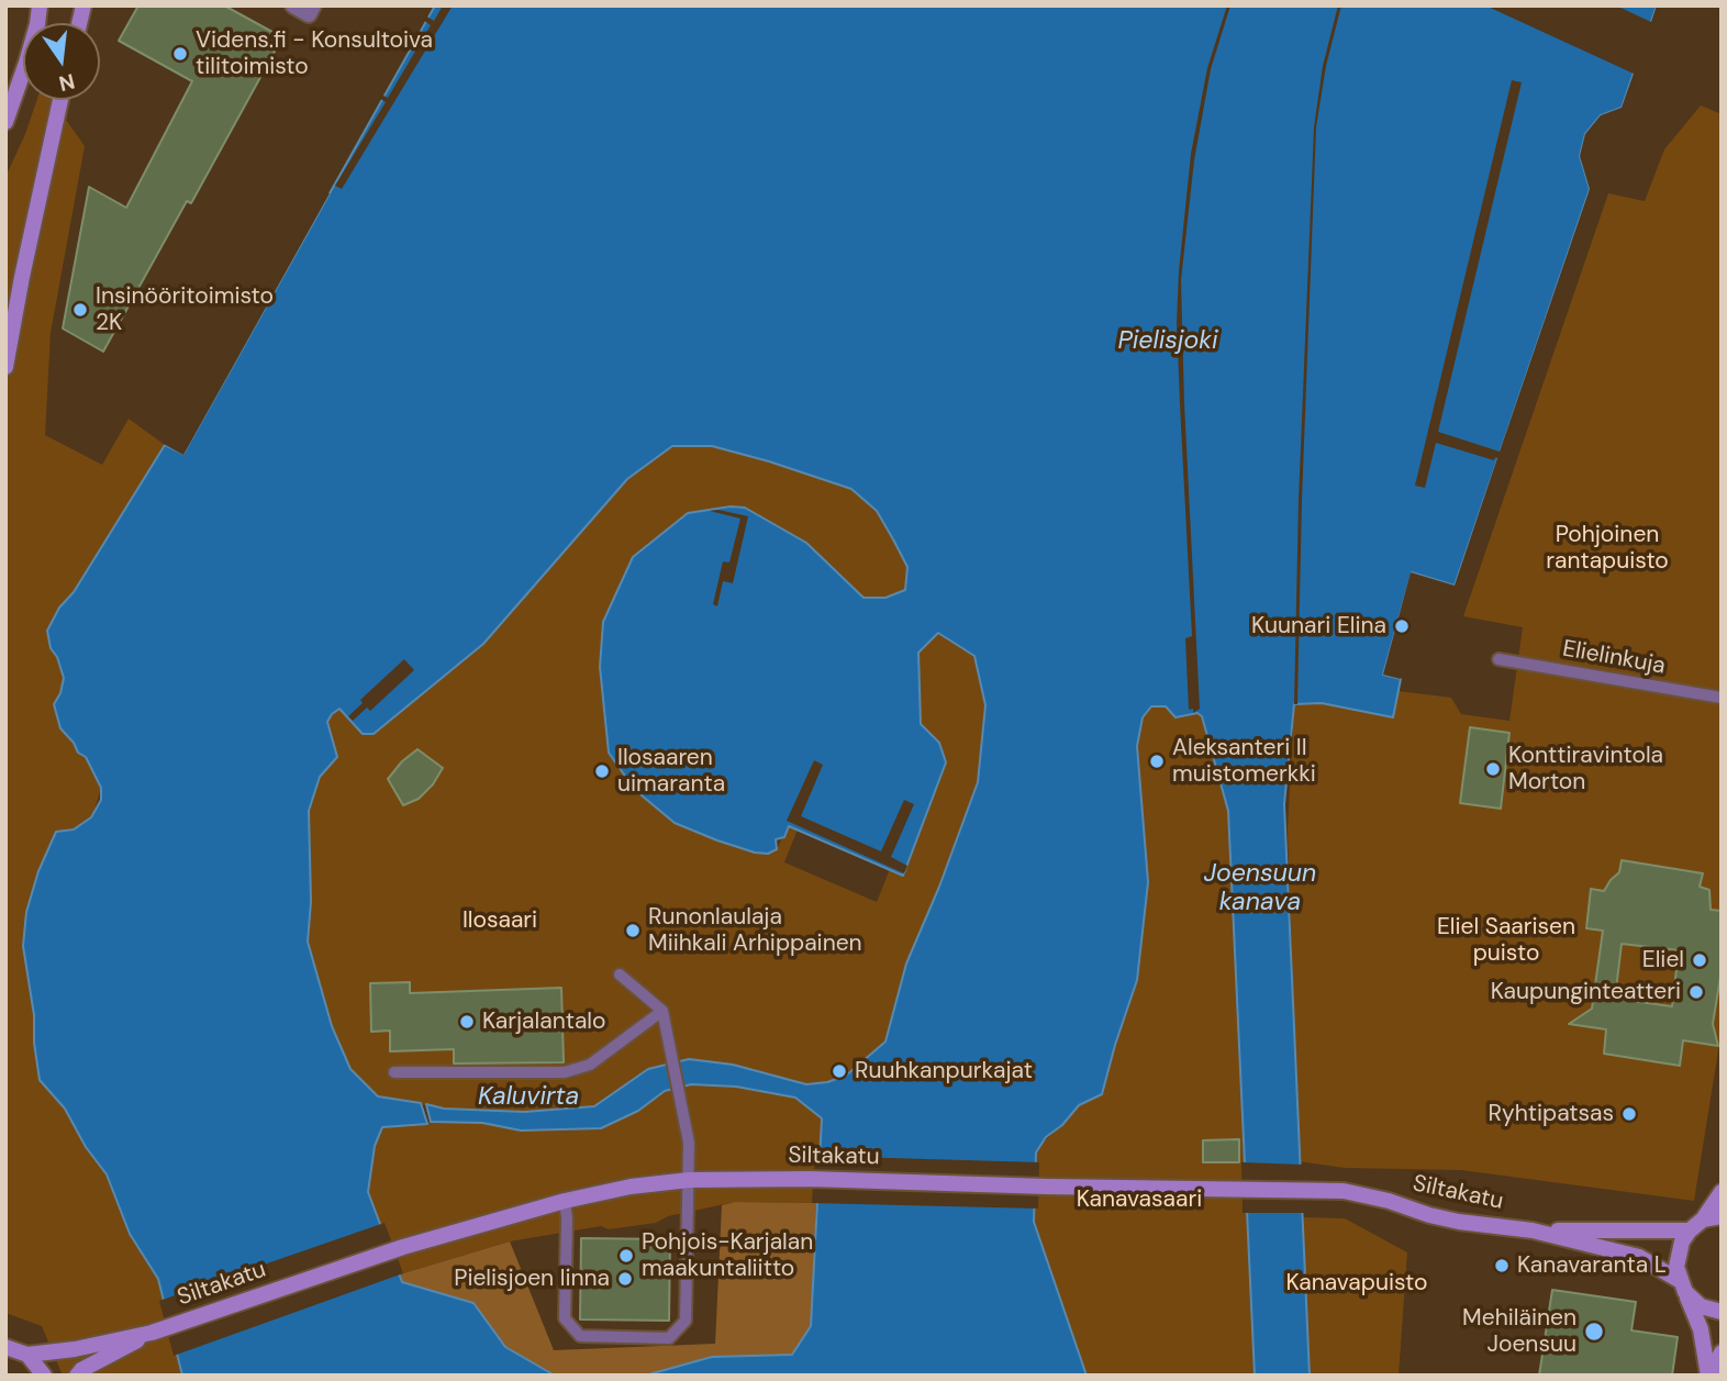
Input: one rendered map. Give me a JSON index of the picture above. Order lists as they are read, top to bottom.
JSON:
{
  "streets": {
    "street": ["Siltakatu"],
    "lane": ["Elielinkuja"]
  },
  "water": ["Pielisjoki", "Joensuun kanava", "Kaluvirta"],
  "parks": [
    "Pohjoinen rantapuisto",
    "Ilosaari",
    "Eliel Saarisen puisto",
    "Kanavasaari",
    "Kanavapuisto"
  ],
  "places": [
    "Videns.fi - Konsultoiva tilitoimisto",
    "Insinööritoimisto 2K",
    "Kuunari Elina",
    "Aleksanteri II muistomerkki",
    "Konttiravintola Morton",
    "Ilosaaren uimaranta",
    "Runonlaulaja Miihkali Arhippainen",
    "Eliel",
    "Kaupunginteatteri",
    "Karjalantalo",
    "Ruuhkanpurkajat",
    "Ryhtipatsas",
    "Pohjois-Karjalan maakuntaliitto",
    "Kanavaranta L",
    "Pielisjoen linna",
    "Mehiläinen Joensuu"
  ],
  "north": "bottom"
}
